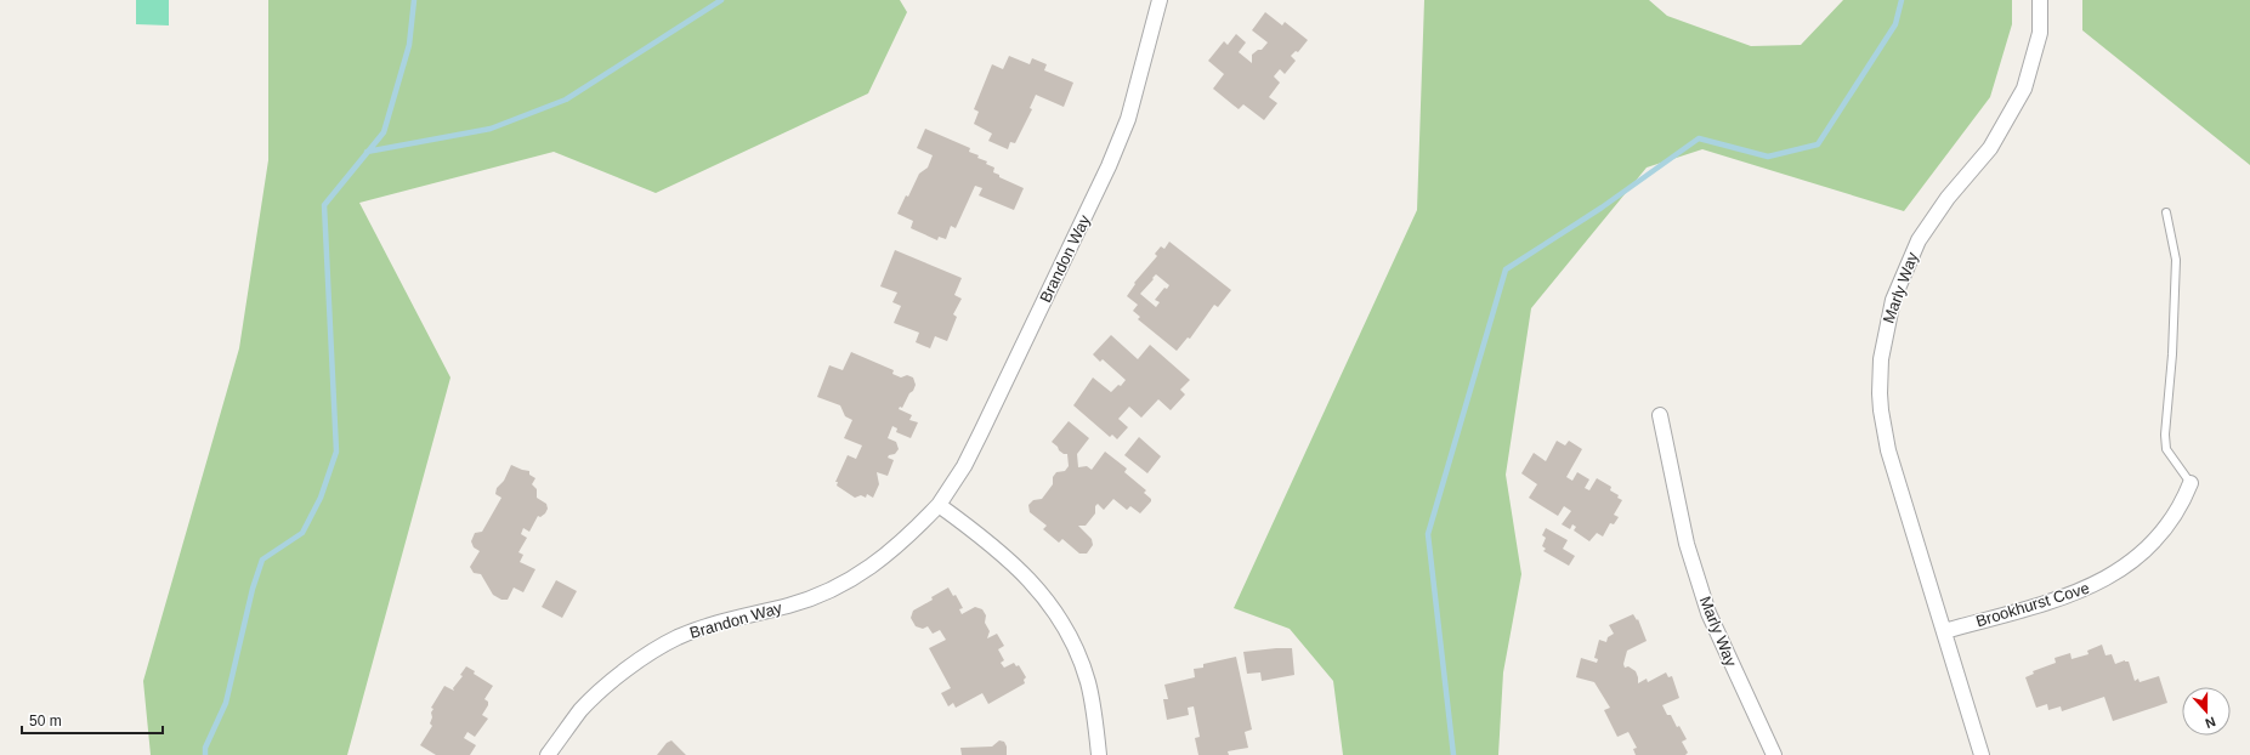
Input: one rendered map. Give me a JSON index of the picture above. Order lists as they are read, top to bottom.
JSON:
{
  "streets": {
    "street": ["Brandon Way", "Marly Way", "Brookhurst Cove"]
  },
  "crossings": [
    ["Marly Way", "Brookhurst Cove"]
  ],
  "scale_bar": "50 m",
  "north": "bottom"
}
